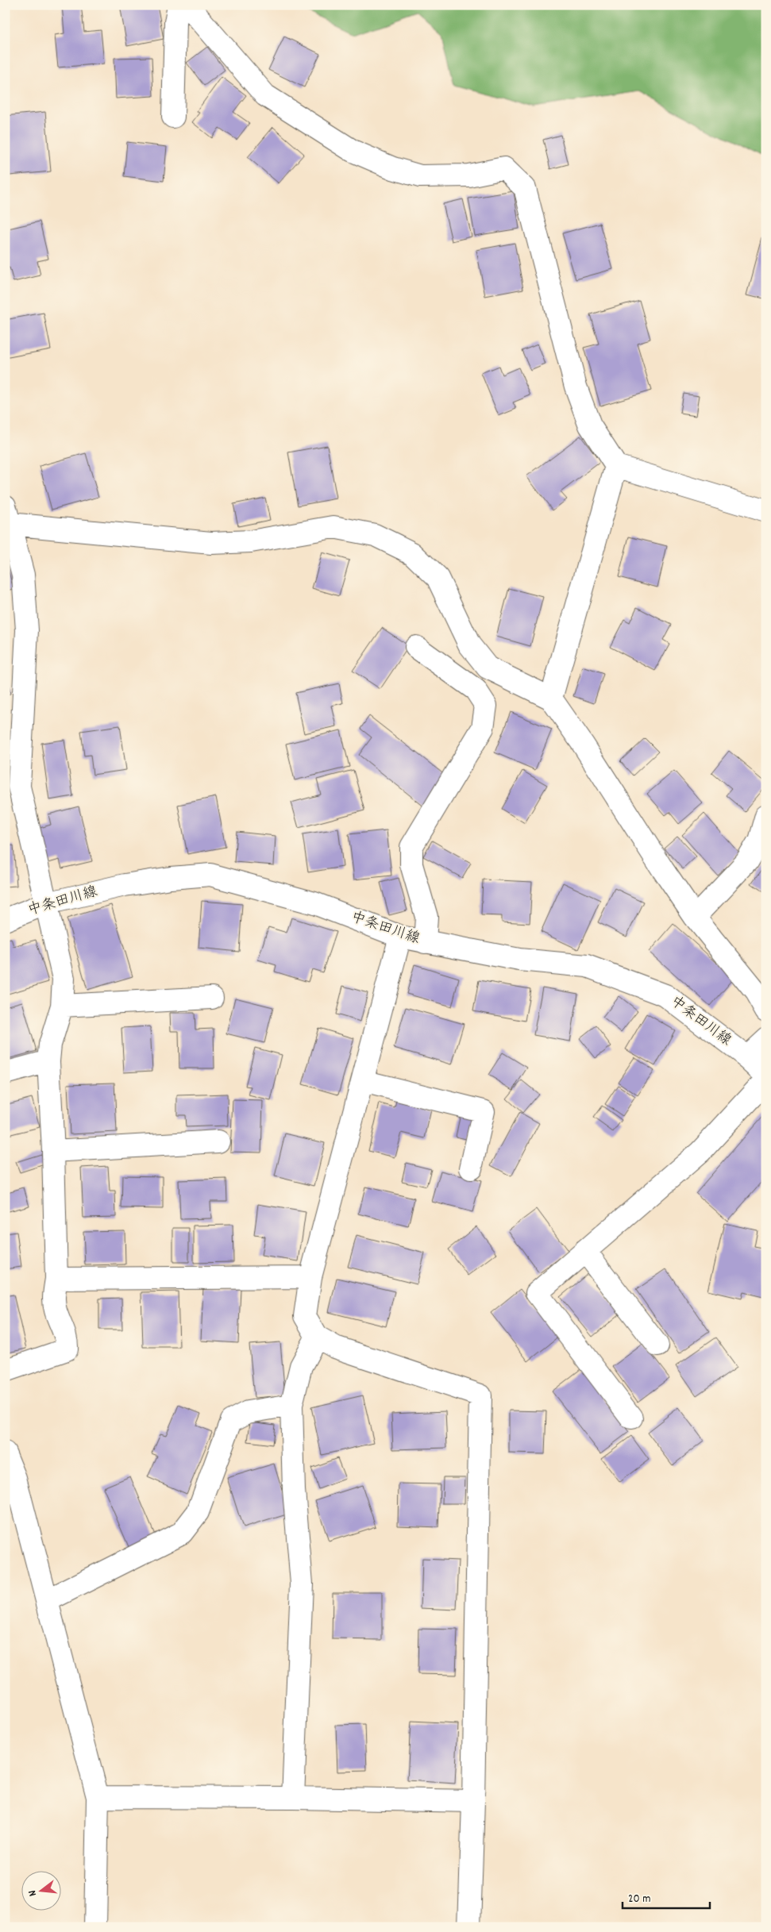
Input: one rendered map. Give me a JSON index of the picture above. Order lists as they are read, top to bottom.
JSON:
{
  "streets": {
    "street": ["中条田川線"]
  },
  "scale_bar": "20 m",
  "north": "left"
}
